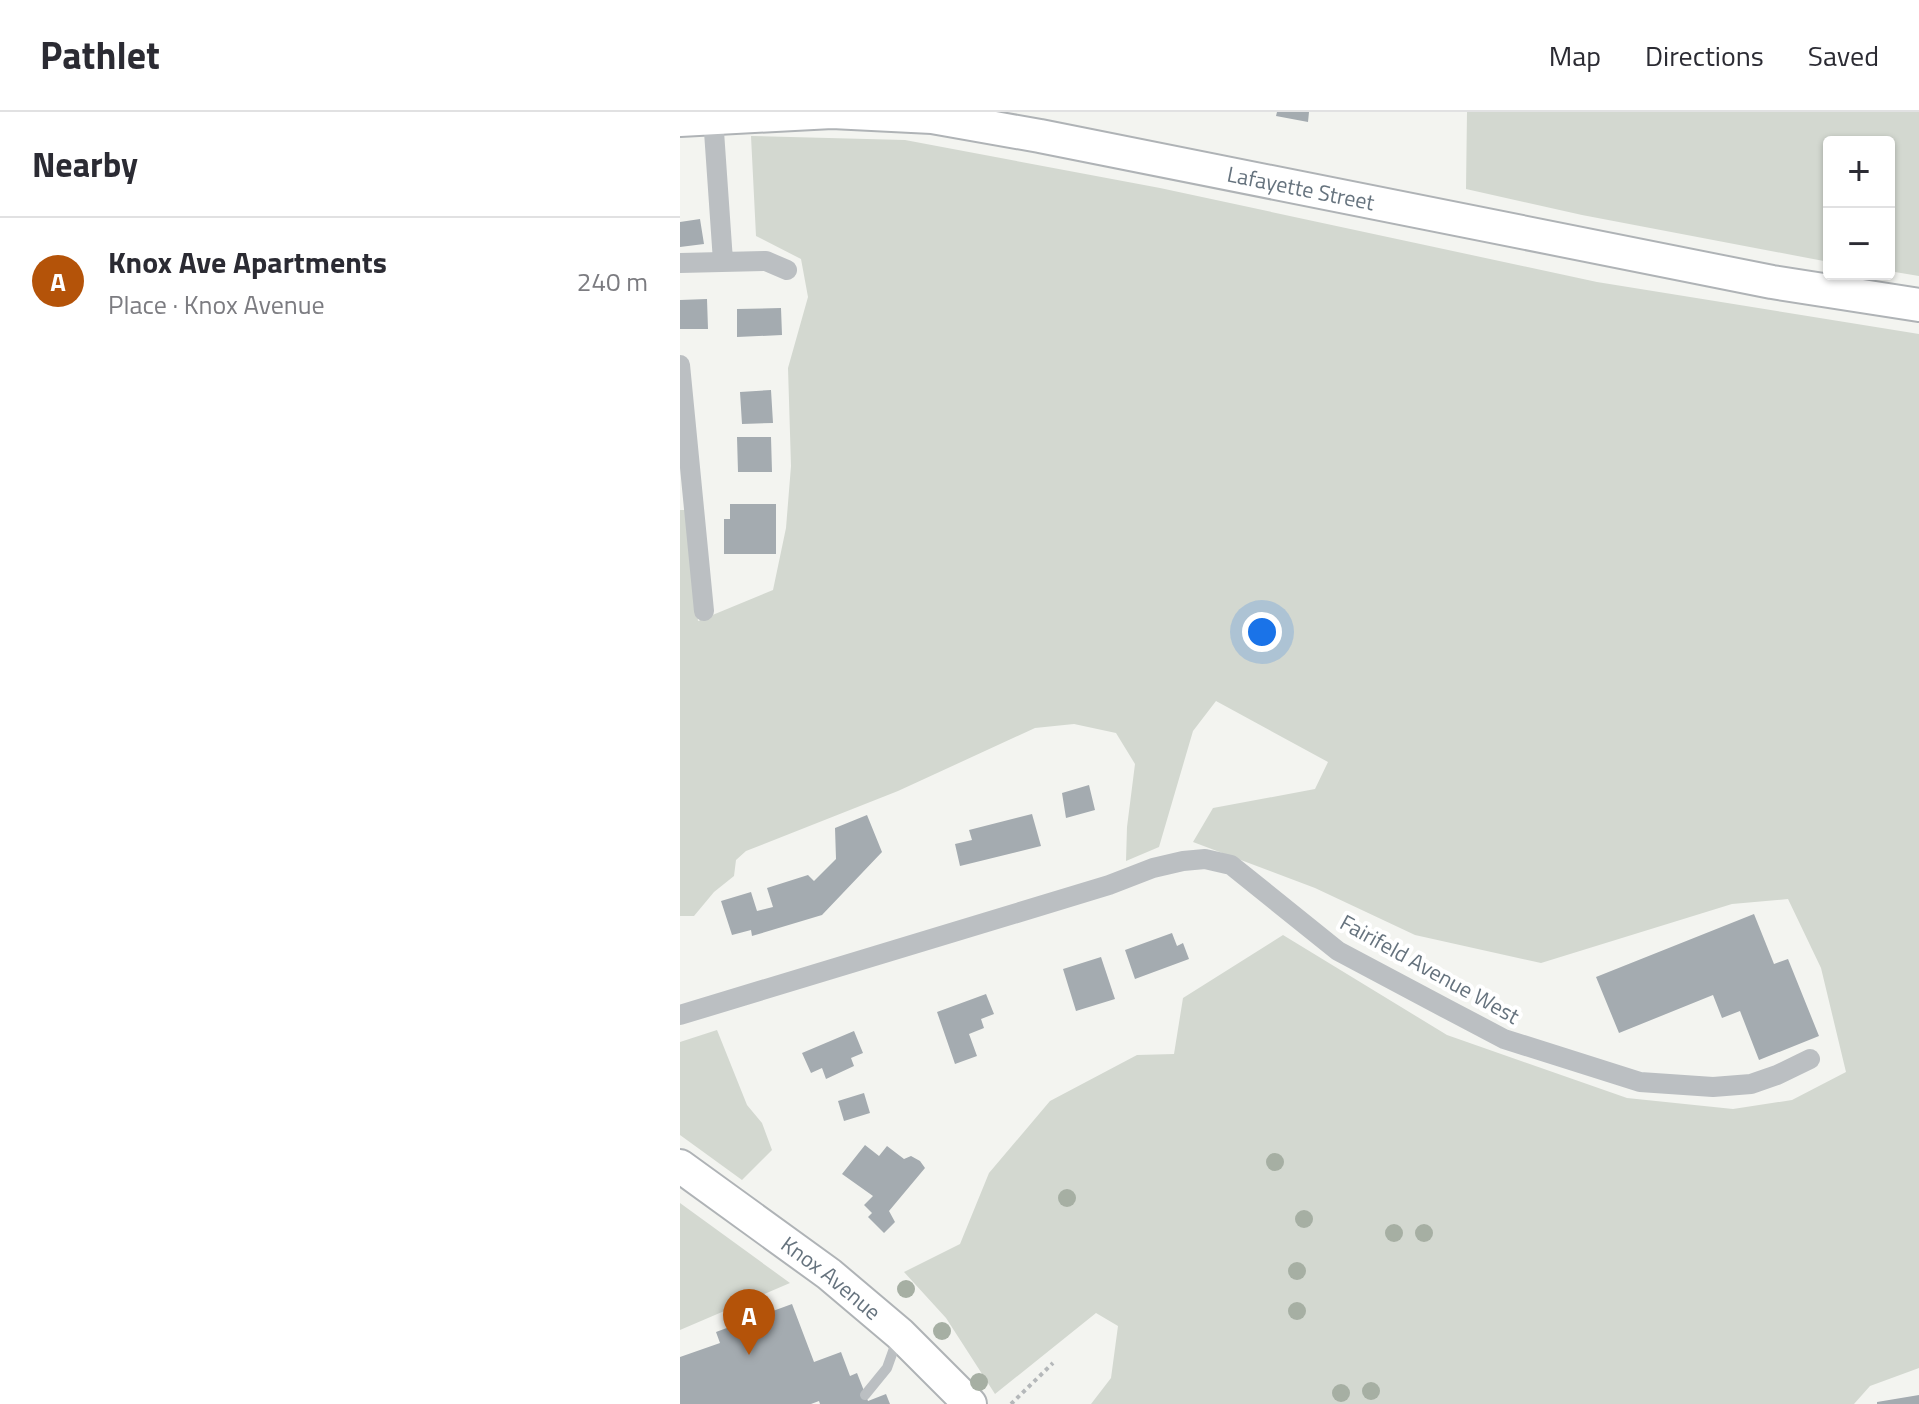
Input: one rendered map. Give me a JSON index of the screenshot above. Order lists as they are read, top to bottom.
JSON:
{
  "streets": {
    "main road": ["Lafayette Street", "Knox Avenue"],
    "street": ["Fairifeld Avenue West"]
  },
  "page": {
    "header": "Pathlet",
    "nav": ["Map", "Directions", "Saved"],
    "heading": "Nearby",
    "map_buttons": ["+", "−"],
    "list": [
      {
        "mark": "A",
        "name": "Knox Ave Apartments",
        "note": "Place · Knox Avenue",
        "value": "240 m"
      }
    ],
    "pins": "A"
  }
}
